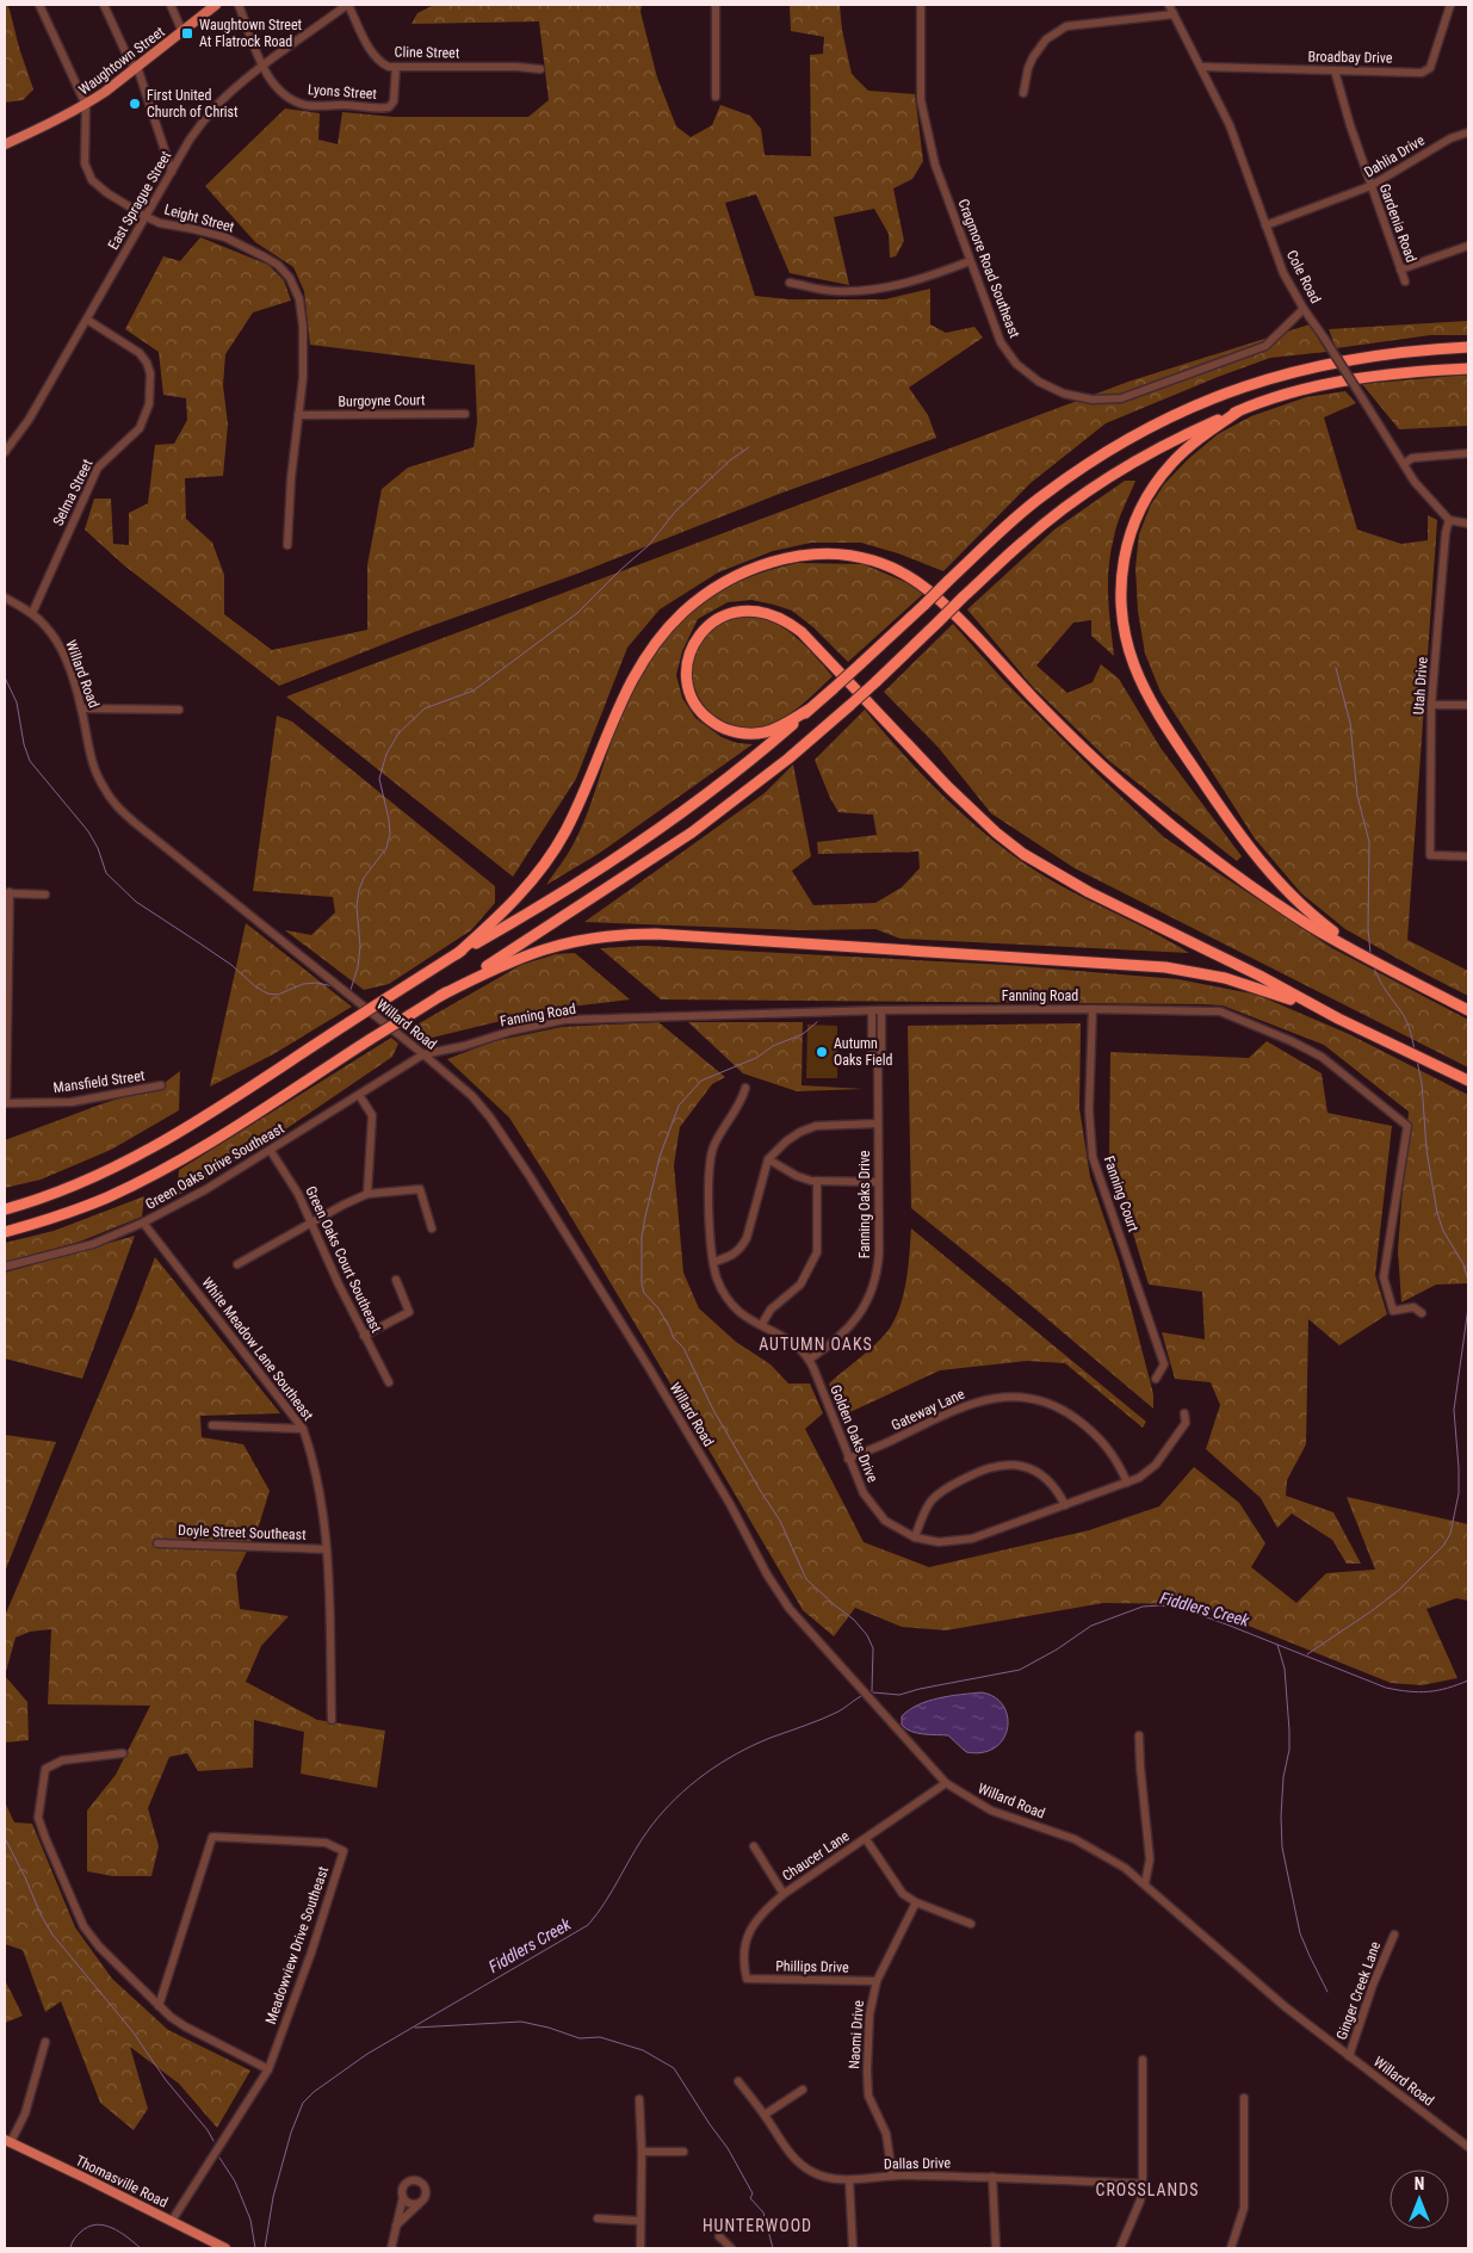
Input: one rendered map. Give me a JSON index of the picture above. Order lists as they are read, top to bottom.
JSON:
{
  "streets": {
    "main road": ["Waughtown Street", "Thomasville Road"],
    "street": [
      "Cline Street",
      "Broadbay Drive",
      "Lyons Street",
      "Dahlia Drive",
      "East Sprague Street",
      "Leight Street",
      "Gardenia Road",
      "Cragmore Road Southeast",
      "Cole Road",
      "Burgoyne Court",
      "Selma Street",
      "Willard Road",
      "Utah Drive",
      "Fanning Road",
      "Mansfield Street",
      "Green Oaks Drive Southeast",
      "Fanning Court",
      "Fanning Oaks Drive",
      "Green Oaks Court Southeast",
      "White Meadow Lane Southeast",
      "Gateway Lane",
      "Golden Oaks Drive",
      "Doyle Street Southeast",
      "Chaucer Lane",
      "Meadowview Drive Southeast",
      "Phillips Drive",
      "Ginger Creek Lane",
      "Naomi Drive",
      "Dallas Drive"
    ]
  },
  "crossings": [
    ["Cline Street", "Lyons Street"],
    ["Cline Street", "East Sprague Street"],
    ["Broadbay Drive", "Gardenia Road"],
    ["Broadbay Drive", "Cole Road"],
    ["Waughtown Street", "Leight Street"],
    ["Lyons Street", "East Sprague Street"],
    ["Dahlia Drive", "Gardenia Road"],
    ["Dahlia Drive", "Cole Road"],
    ["East Sprague Street", "Leight Street"],
    ["East Sprague Street", "Selma Street"],
    ["Leight Street", "Burgoyne Court"],
    ["Cragmore Road Southeast", "Cole Road"],
    ["Cole Road", "Utah Drive"],
    ["Selma Street", "Willard Road"],
    ["Willard Road", "Fanning Road"],
    ["Willard Road", "Green Oaks Drive Southeast"],
    ["Willard Road", "Chaucer Lane"],
    ["Willard Road", "Ginger Creek Lane"],
    ["Fanning Road", "Green Oaks Drive Southeast"],
    ["Fanning Road", "Fanning Court"],
    ["Fanning Road", "Fanning Oaks Drive"],
    ["Green Oaks Drive Southeast", "Green Oaks Court Southeast"],
    ["Green Oaks Drive Southeast", "White Meadow Lane Southeast"],
    ["Fanning Oaks Drive", "Golden Oaks Drive"],
    ["White Meadow Lane Southeast", "Doyle Street Southeast"],
    ["Gateway Lane", "Golden Oaks Drive"],
    ["Chaucer Lane", "Phillips Drive"],
    ["Meadowview Drive Southeast", "Thomasville Road"],
    ["Phillips Drive", "Naomi Drive"],
    ["Naomi Drive", "Dallas Drive"]
  ],
  "districts": ["AUTUMN OAKS", "CROSSLANDS", "HUNTERWOOD"],
  "water": ["Fiddlers Creek"],
  "places": {
    "transit": ["Waughtown Street At Flatrock Road"],
    "other": ["First United Church of Christ", "Autumn Oaks Field"]
  },
  "north": "top"
}
